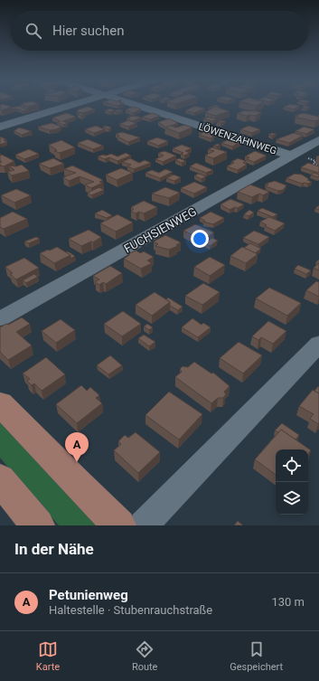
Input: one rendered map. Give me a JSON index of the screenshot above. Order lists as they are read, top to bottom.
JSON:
{
  "streets": {
    "street": ["LÖWENZAHNWEG", "FUCHSIENWEG"]
  },
  "crossings": [
    ["LÖWENZAHNWEG", "FUCHSIENWEG"]
  ],
  "page": {
    "search": "Hier suchen",
    "pins": "A",
    "heading": "In der Nähe",
    "list": [
      {
        "mark": "A",
        "name": "Petunienweg",
        "note": "Haltestelle · Stubenrauchstraße",
        "value": "130 m"
      }
    ],
    "nav": ["Karte", "Route", "Gespeichert"]
  }
}
